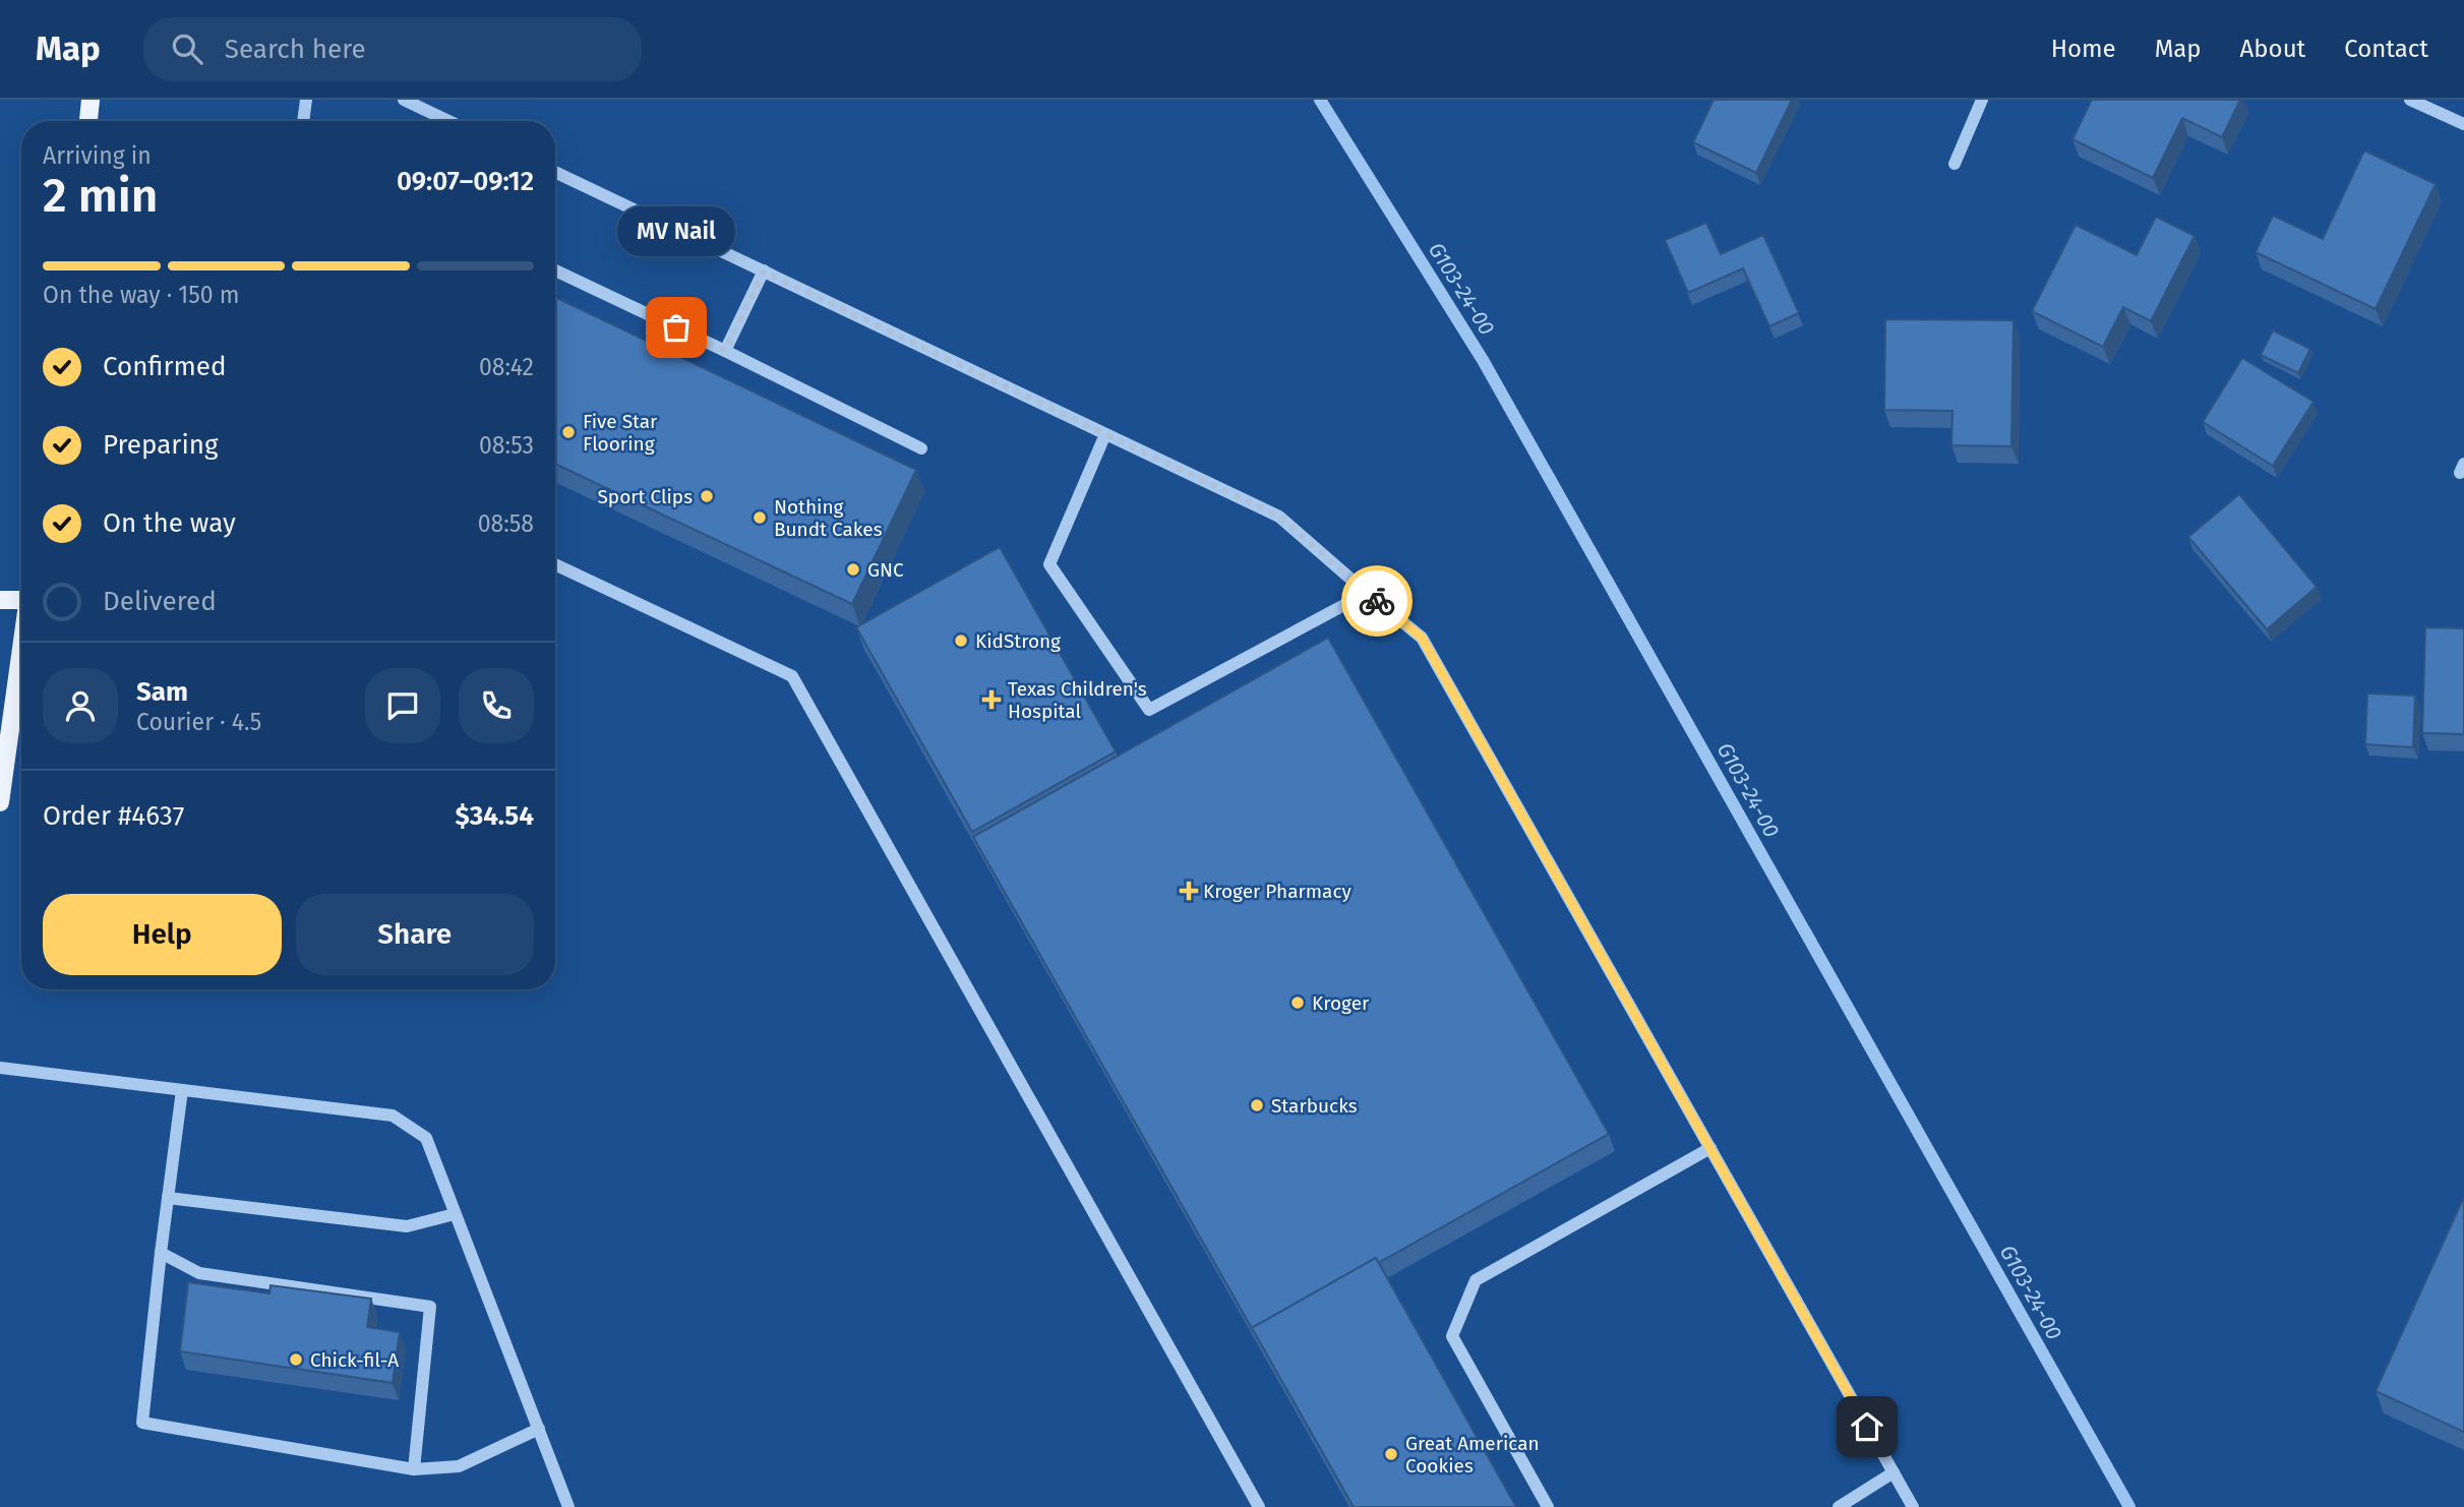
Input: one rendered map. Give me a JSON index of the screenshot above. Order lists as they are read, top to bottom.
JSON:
{
  "water": ["G103-24-00"],
  "places": {
    "other": [
      "MV Nail",
      "Five Star Flooring",
      "Sport Clips",
      "Nothing Bundt Cakes",
      "GNC",
      "KidStrong",
      "Kroger",
      "Starbucks",
      "Chick-fil-A",
      "Great American Cookies"
    ],
    "health": ["Texas Children's Hospital", "Kroger Pharmacy"]
  },
  "page": {
    "header": "Map",
    "search": "Search here",
    "nav": [
      "Home",
      "Map",
      "About",
      "Contact"
    ],
    "heading": ["2 min", "Arriving in", "09:07–09:12"],
    "panel": [
      "Sam",
      "Courier · 4.5",
      "Order #4637",
      "$34.54"
    ],
    "bubble": "MV Nail",
    "bar": "On the way · 150 m",
    "list": [
      ["Confirmed", "08:42"],
      ["Preparing", "08:53"],
      ["On the way", "08:58"],
      "Delivered"
    ],
    "buttons": ["Help", "Share"]
  }
}
